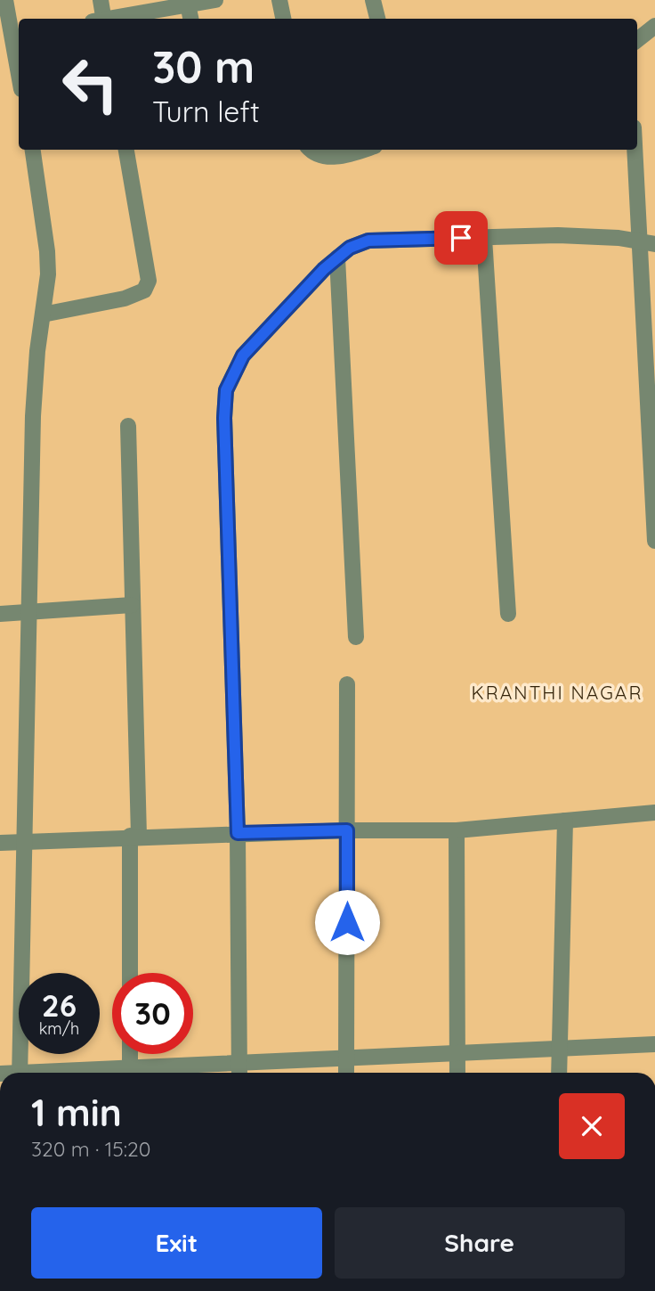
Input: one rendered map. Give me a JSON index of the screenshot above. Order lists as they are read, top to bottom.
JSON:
{
  "districts": ["KRANTHI NAGAR"],
  "page": {
    "turn": ["30 m", "Turn left"],
    "speed": "26 km/h",
    "limit": "30",
    "heading": ["1 min", "320 m · 15:20"],
    "buttons": ["Exit", "Share"]
  }
}
